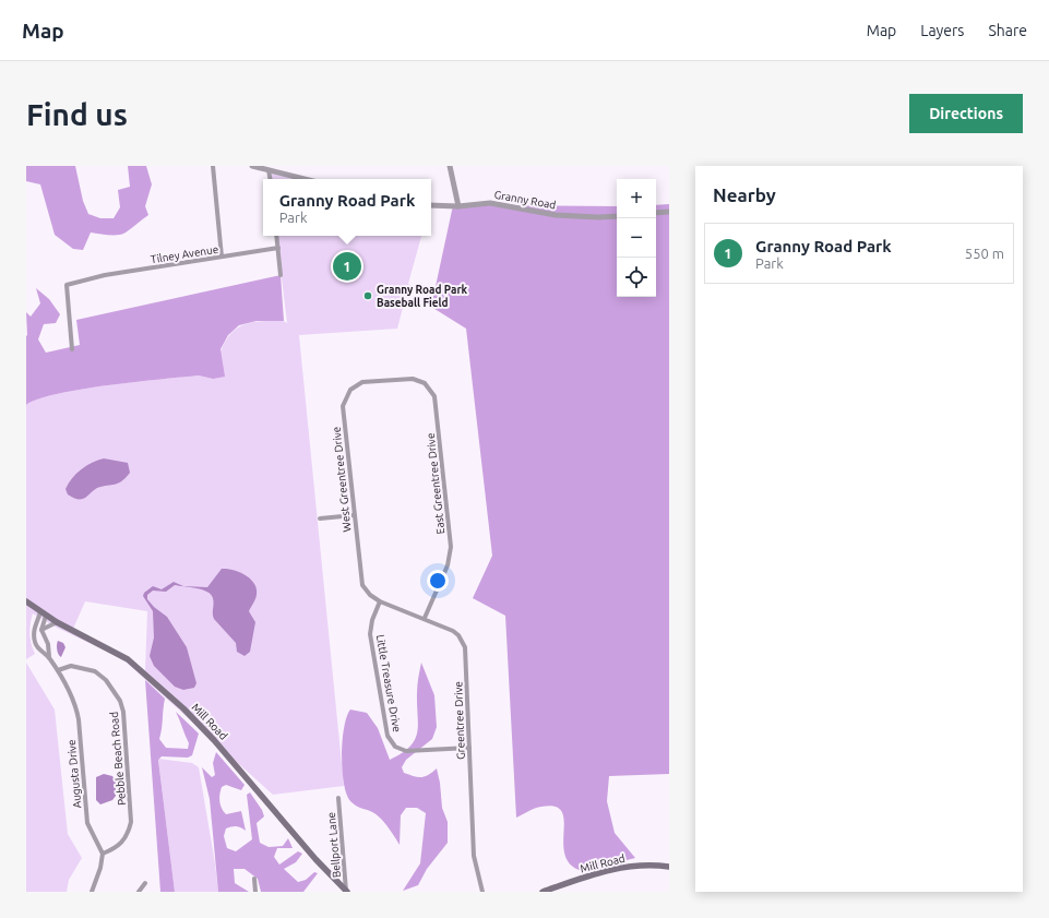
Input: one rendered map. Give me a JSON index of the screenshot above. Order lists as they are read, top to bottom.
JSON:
{
  "streets": {
    "main road": ["Mill Road"],
    "street": [
      "Granny Road",
      "Tilney Avenue",
      "West Greentree Drive",
      "East Greentree Drive",
      "Little Treasure Drive",
      "Greentree Drive",
      "Pebble Beach Road",
      "Augusta Drive",
      "Bellport Lane"
    ]
  },
  "crossings": [
    ["West Greentree Drive", "East Greentree Drive"],
    ["West Greentree Drive", "Little Treasure Drive"],
    ["West Greentree Drive", "Greentree Drive"],
    ["East Greentree Drive", "Greentree Drive"],
    ["Little Treasure Drive", "Greentree Drive"],
    ["Mill Road", "Augusta Drive"],
    ["Mill Road", "Bellport Lane"],
    ["Pebble Beach Road", "Augusta Drive"]
  ],
  "places": ["Granny Road Park Baseball Field"],
  "page": {
    "header": "Map",
    "nav": ["Map", "Layers", "Share"],
    "buttons": "Directions",
    "title": "Find us",
    "heading": "Nearby",
    "map_buttons": ["+", "−"],
    "popup": ["Granny Road Park", "Park"],
    "list": [
      {
        "mark": "1",
        "name": "Granny Road Park",
        "note": "Park",
        "value": "550 m"
      }
    ],
    "pins": "1"
  }
}
